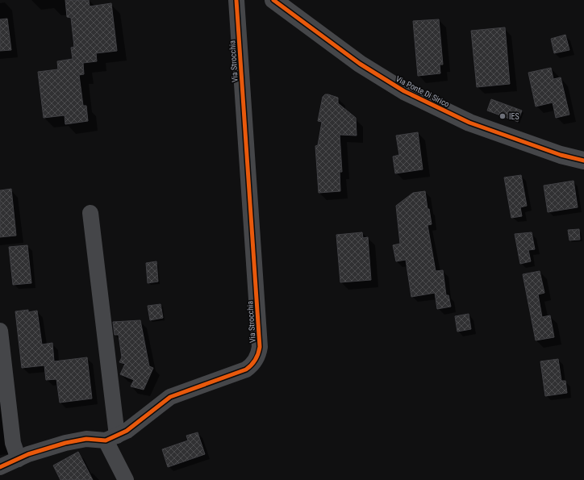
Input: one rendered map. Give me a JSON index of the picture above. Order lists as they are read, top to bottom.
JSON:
{
  "streets": {
    "street": ["Via Strocchia", "Via Ponte Di Sirico"]
  },
  "places": ["IES"]
}
